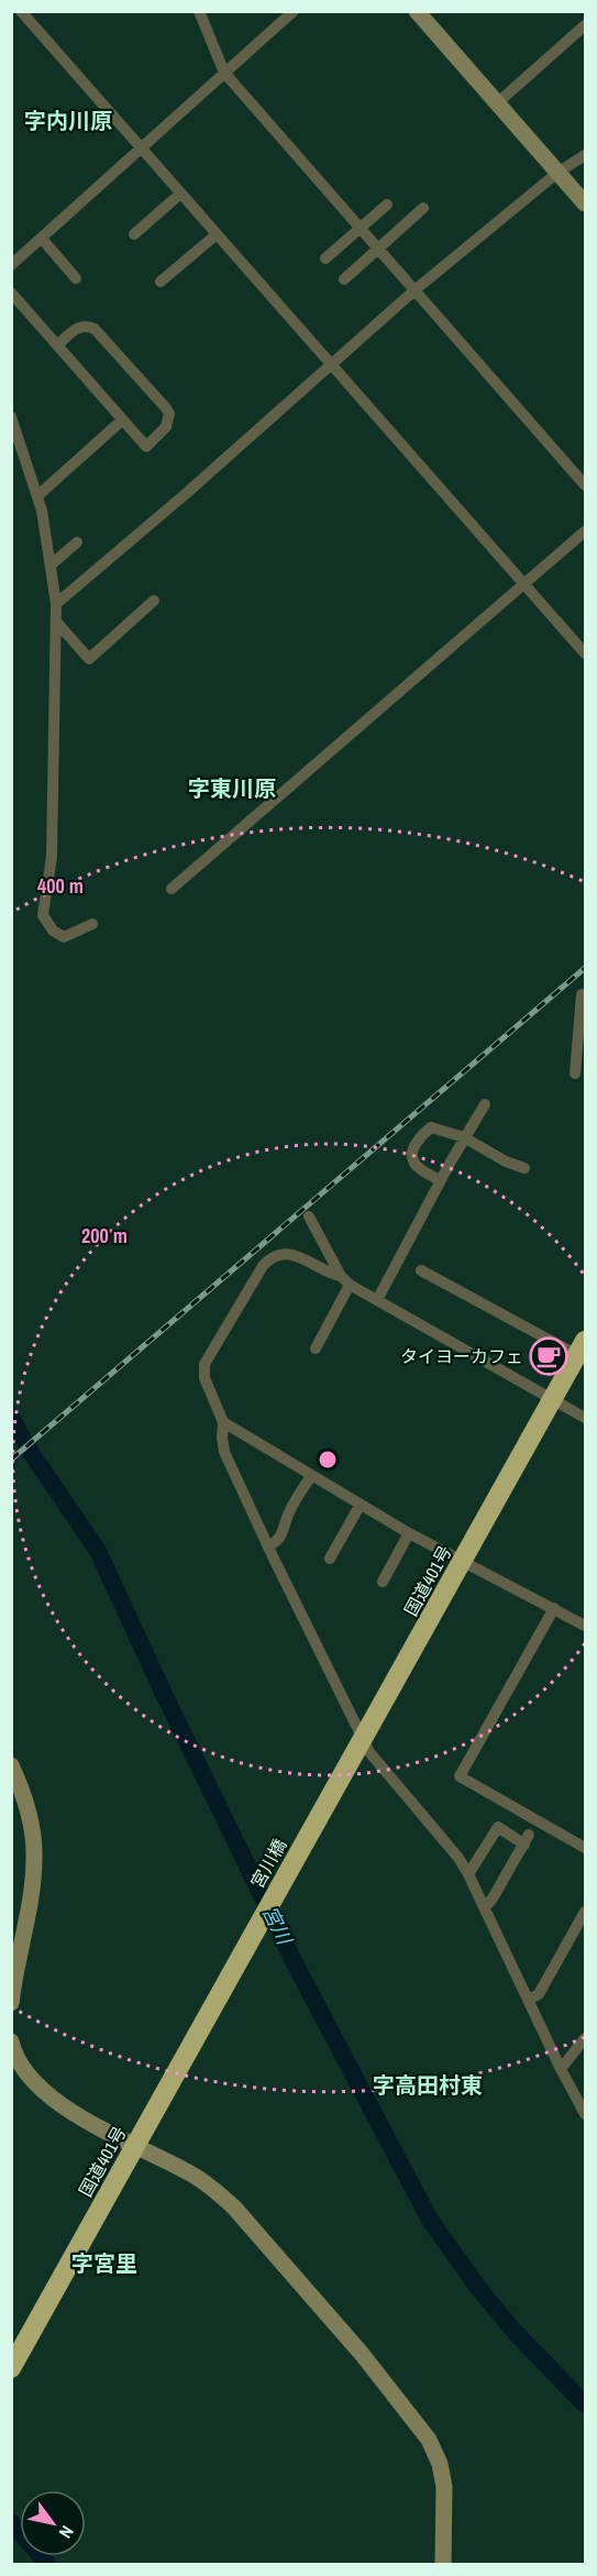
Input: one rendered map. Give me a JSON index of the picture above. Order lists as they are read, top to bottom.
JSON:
{
  "streets": {
    "highway": ["国道401号", "宮川橋"]
  },
  "crossings": [
    ["国道401号", "宮川橋"]
  ],
  "districts": [
    "字内川原",
    "字東川原",
    "字高田村東",
    "字宮里"
  ],
  "water": ["宮川"],
  "places": {
    "cafe": ["タイヨーカフェ"]
  },
  "north": "bottom right",
  "rings": ["400 m", "200 m"]
}
